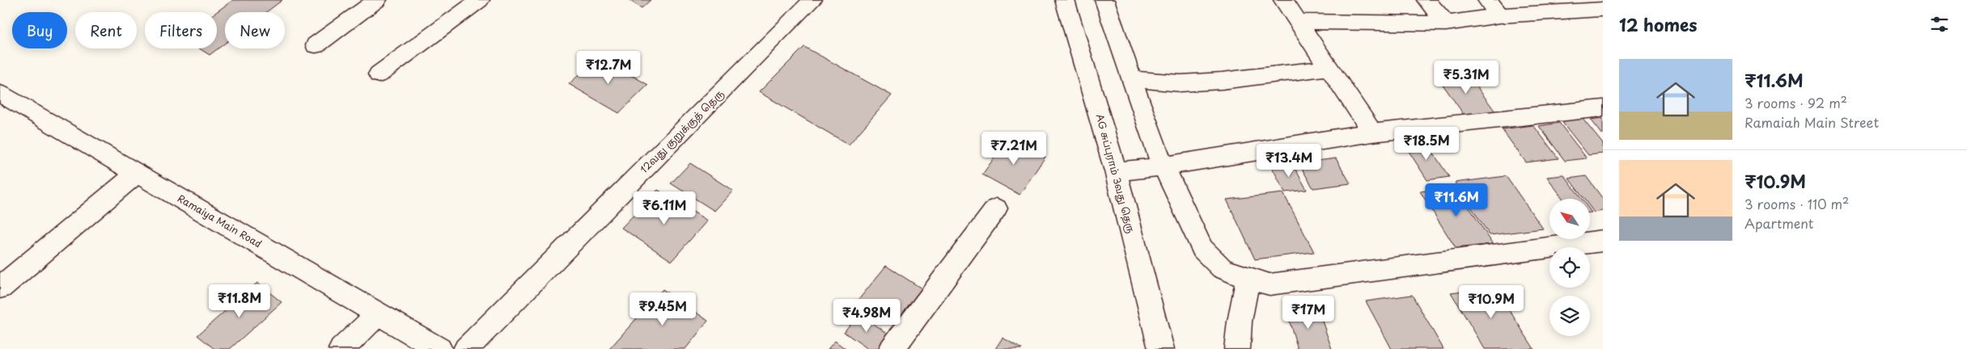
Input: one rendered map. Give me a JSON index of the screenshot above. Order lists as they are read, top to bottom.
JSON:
{
  "streets": {
    "street": ["12வது குறுக்குத் தெரு", "AG சுப்புராம் 3வது தெரு", "Ramaiya Main Road"]
  },
  "north": "top left",
  "page": {
    "heading": "12 homes",
    "chip": [
      "Buy",
      "Rent",
      "Filters",
      "New"
    ],
    "list": [
      {
        "name": "₹11.6M",
        "note": "3 rooms · 92 m² · Ramaiah Main Street"
      },
      {
        "name": "₹10.9M",
        "note": "3 rooms · 110 m² · Apartment"
      }
    ],
    "price": [
      "₹12.7M",
      "₹5.31M",
      "₹18.5M",
      "₹7.21M",
      "₹13.4M",
      "₹11.6M",
      "₹6.11M",
      "₹11.8M",
      "₹10.9M",
      "₹9.45M",
      "₹17M",
      "₹4.98M"
    ]
  }
}
